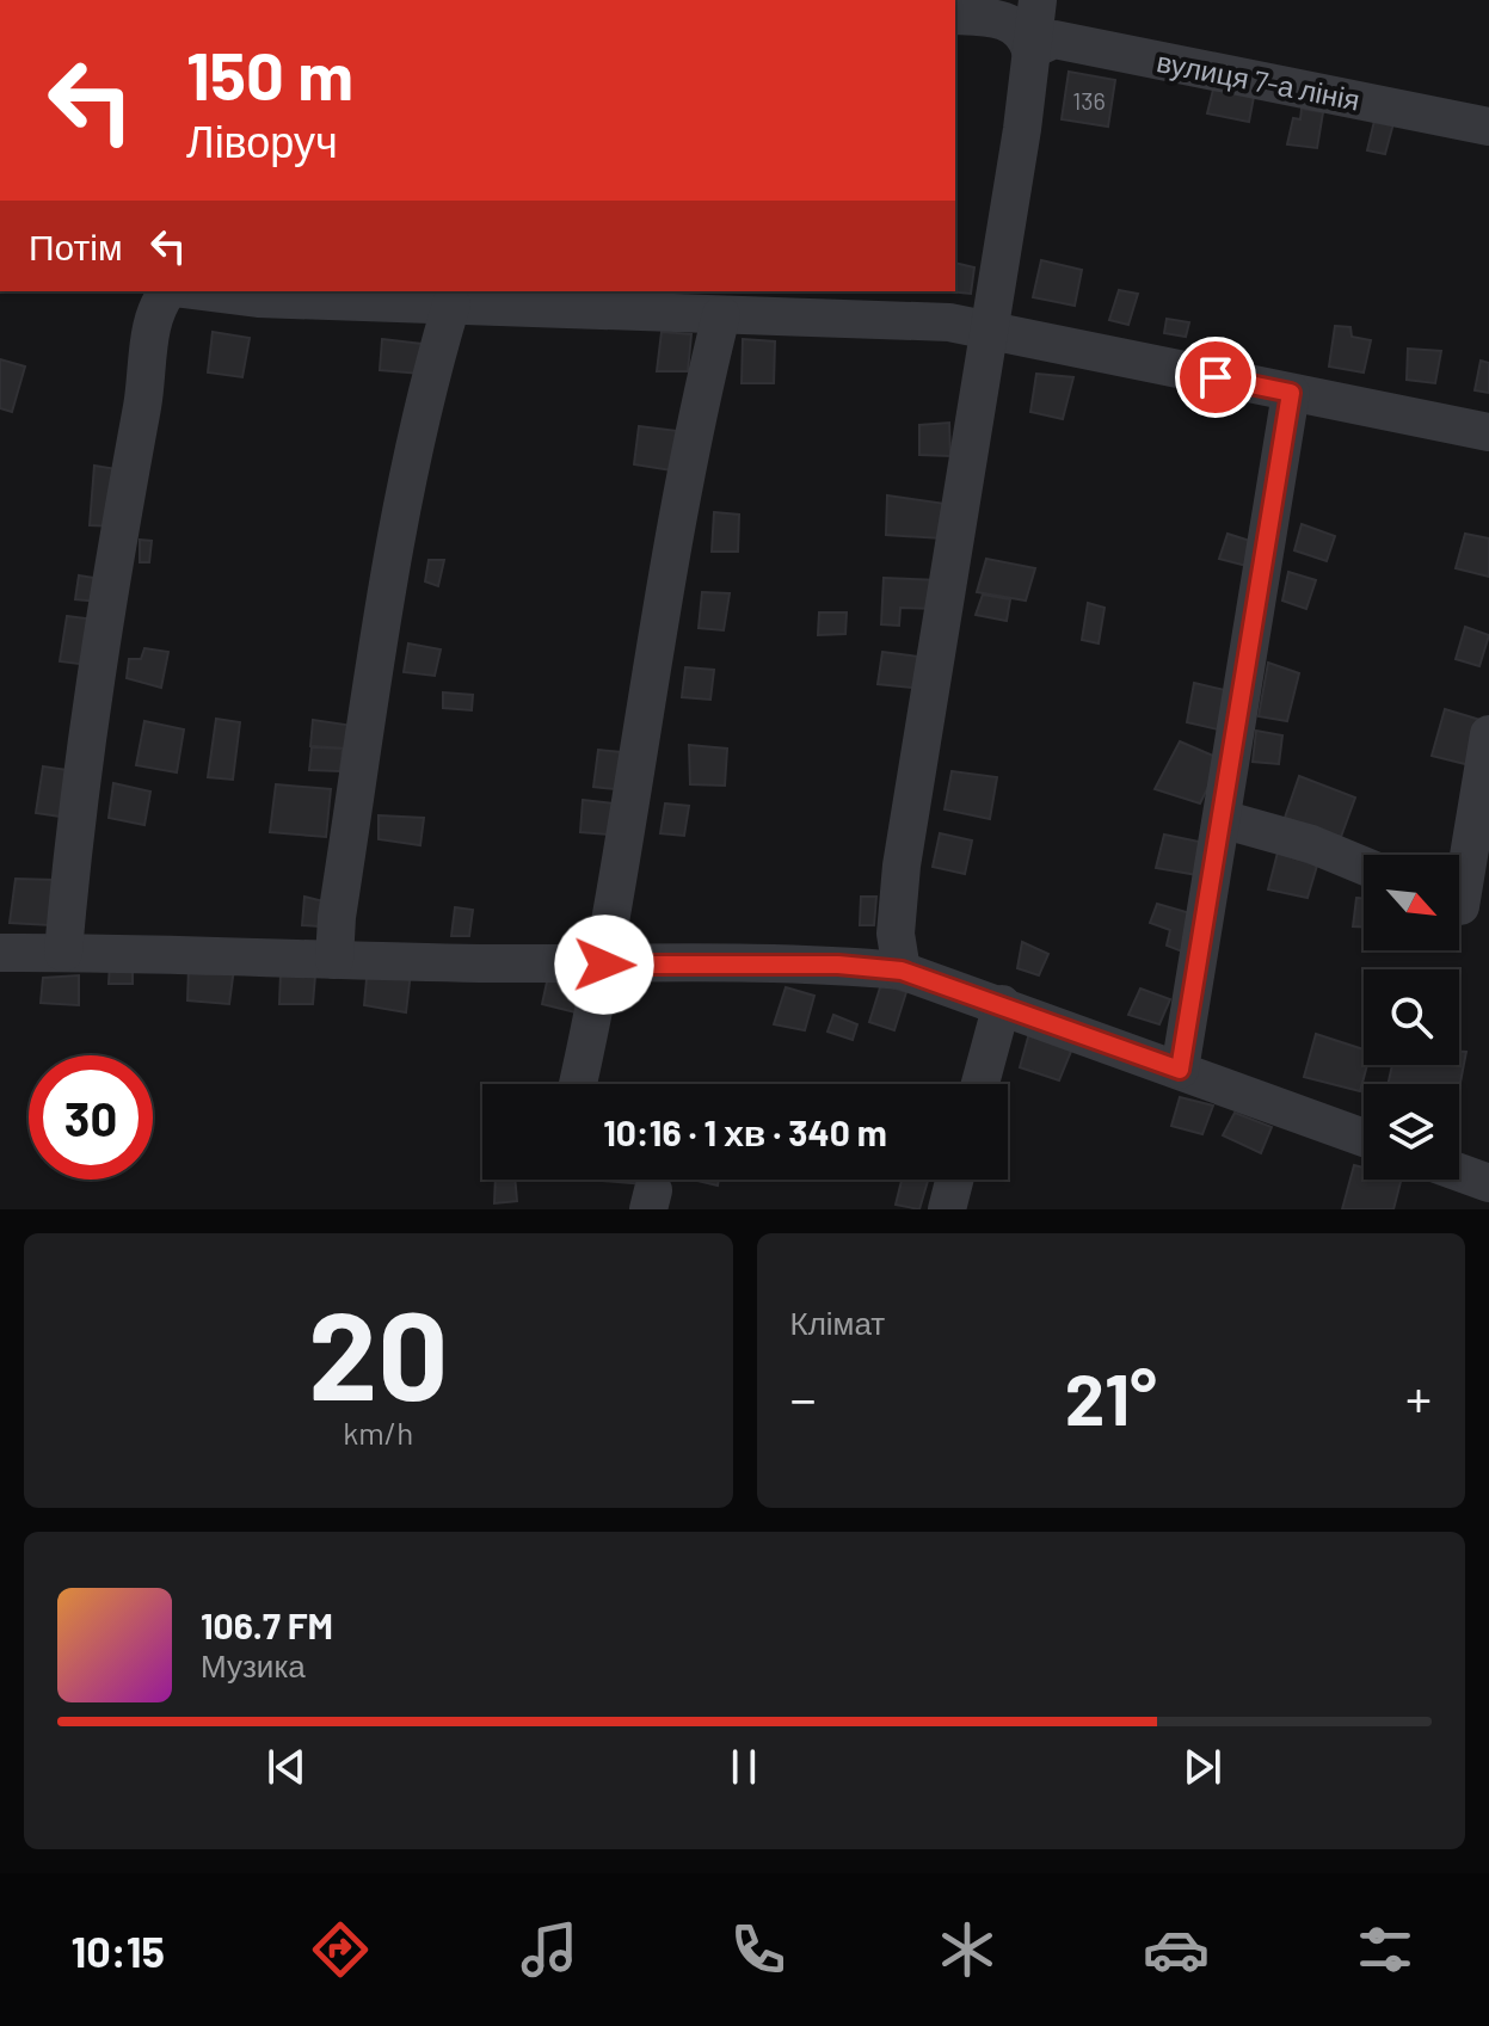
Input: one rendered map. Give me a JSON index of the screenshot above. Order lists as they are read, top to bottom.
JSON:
{
  "streets": {
    "street": ["вулиця 7-а лінія"]
  },
  "house_numbers": ["136"],
  "north": "bottom right",
  "page": {
    "turn": ["150 m", "Ліворуч"],
    "then": "Потім",
    "limit": "30",
    "trip": "10:16 · 1 хв · 340 m",
    "tile": [
      ["20", "km/h"],
      "Клімат"
    ],
    "heat": ["−", "21°", "+"],
    "song": ["106.7 FM", "Музика"],
    "tabs": "10:15"
  }
}
